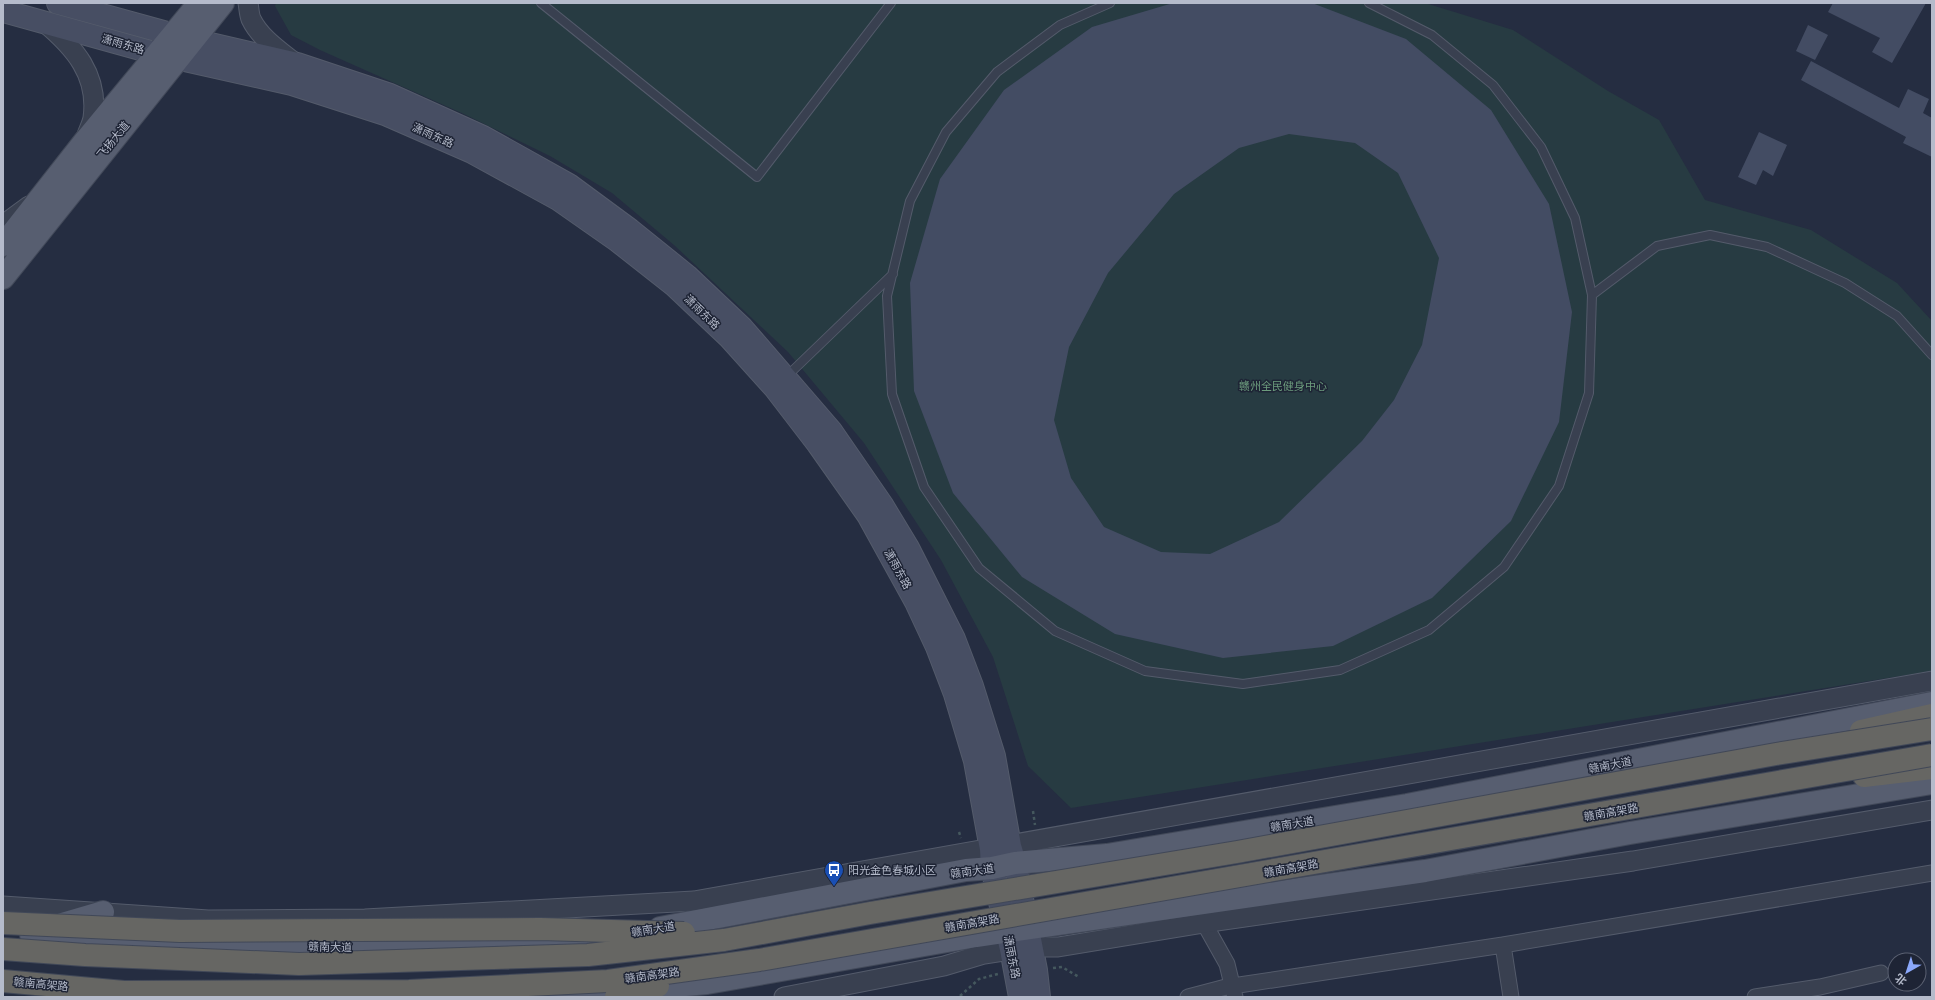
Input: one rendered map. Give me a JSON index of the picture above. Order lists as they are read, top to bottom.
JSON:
{
  "streets": {
    "highway": ["赣南高架路"],
    "main road": ["潇雨东路", "飞扬大道", "赣南大道"]
  },
  "crossings": [
    ["潇雨东路", "飞扬大道"],
    ["潇雨东路", "赣南大道"]
  ],
  "parks": ["赣州全民健身中心"],
  "places": {
    "bus stop": ["阳光金色春城小区"]
  },
  "north": "bottom left"
}
